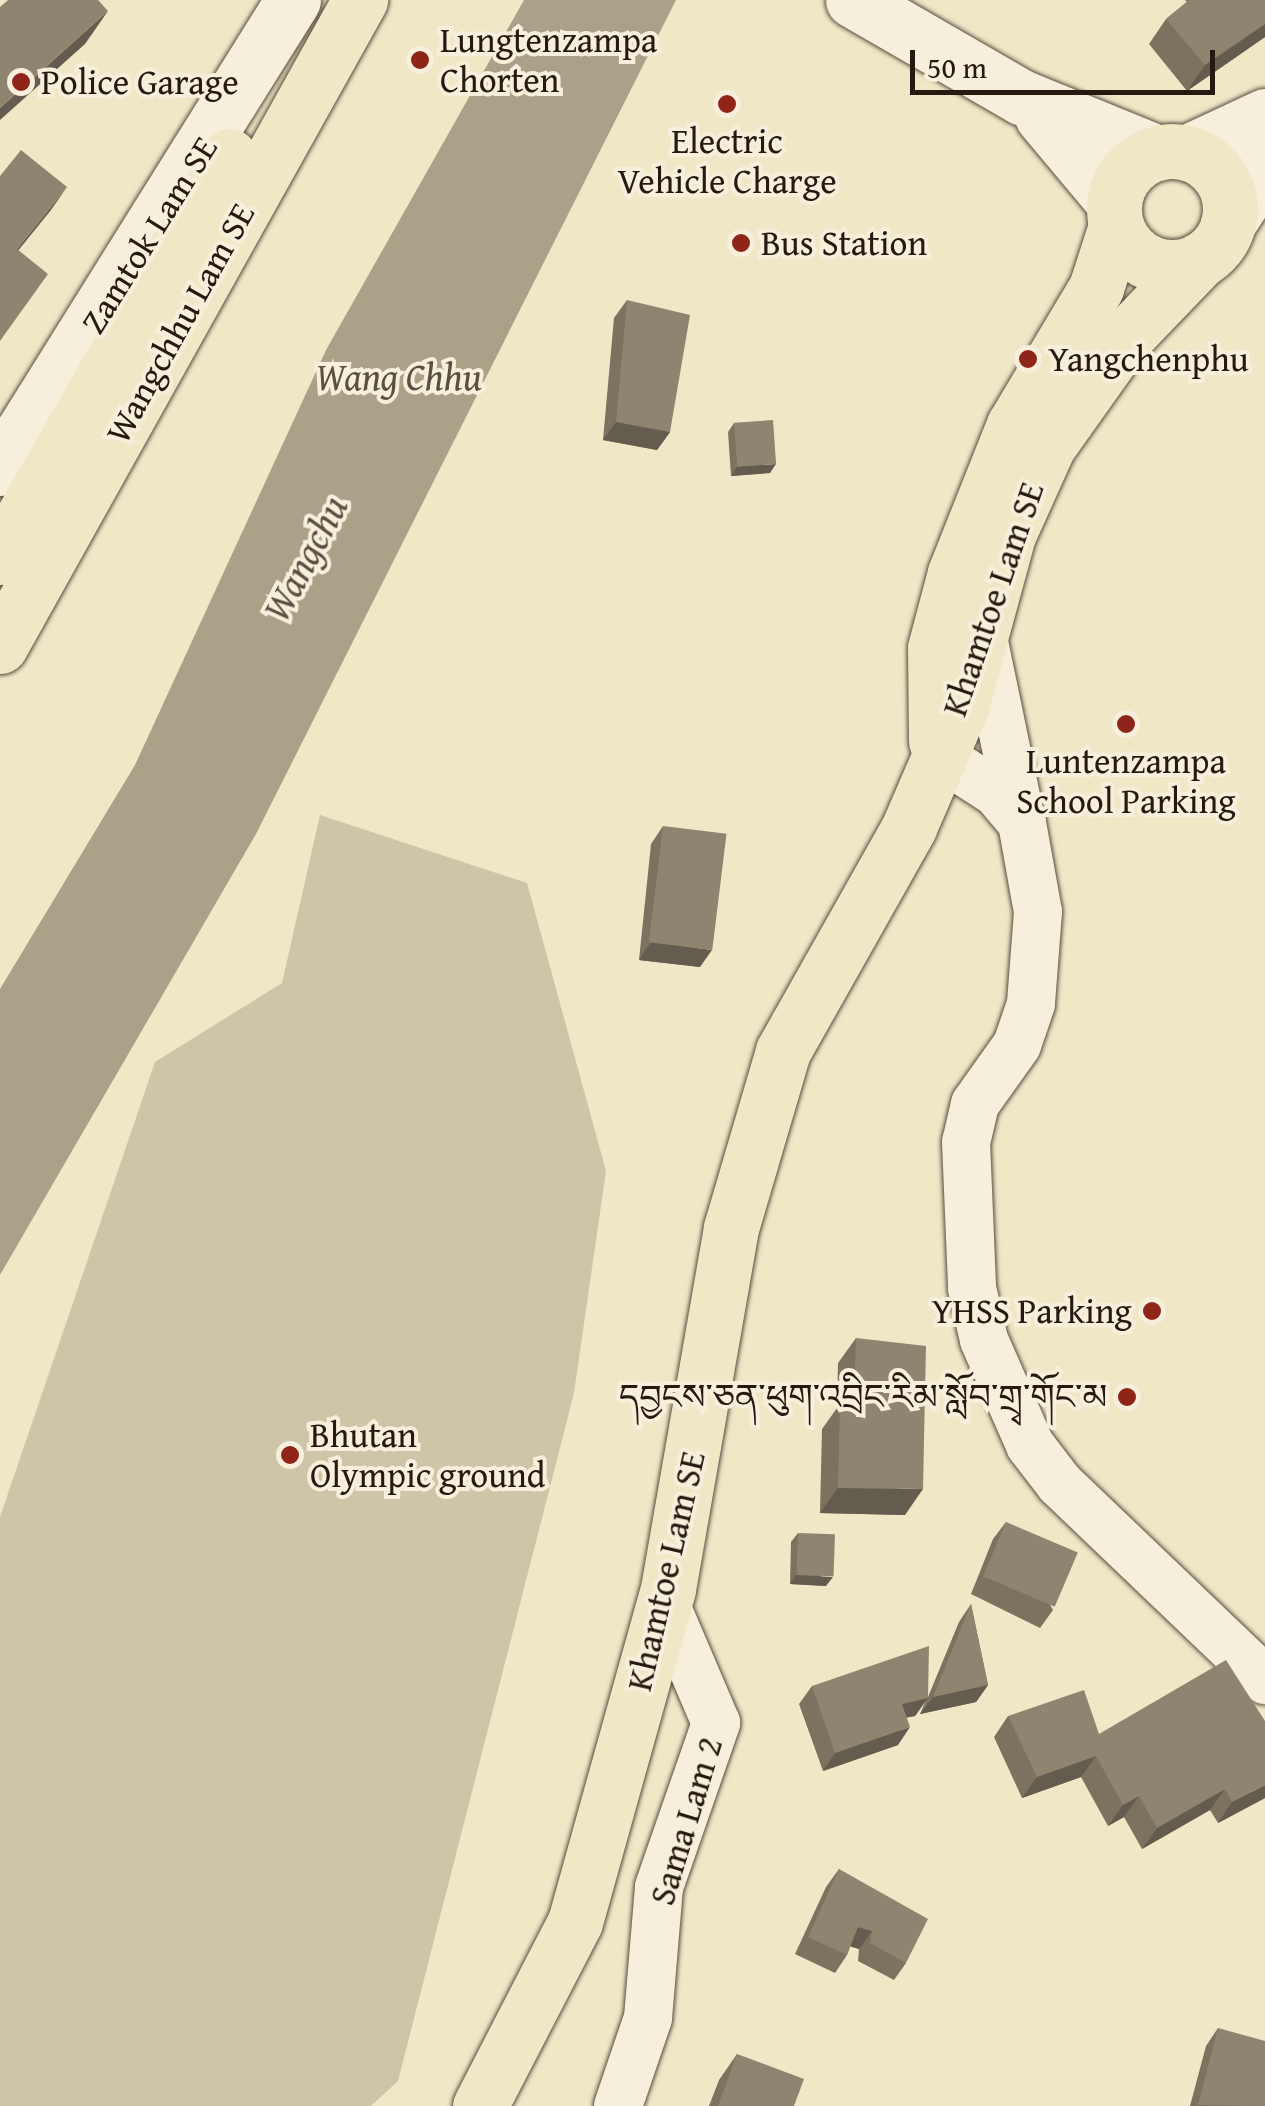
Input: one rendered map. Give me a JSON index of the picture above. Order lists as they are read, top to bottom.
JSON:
{
  "streets": {
    "main road": ["Zamtok Lam SE", "Wangchhu Lam SE", "Khamtoe Lam SE"],
    "street": ["Sama Lam 2"]
  },
  "crossings": [
    ["Khamtoe Lam SE", "Sama Lam 2"]
  ],
  "water": ["Wang Chhu", "Wangchu"],
  "places": [
    "Lungtenzampa Chorten",
    "Police Garage",
    "Electric Vehicle Charge",
    "Bus Station",
    "Yangchenphu",
    "Luntenzampa School Parking",
    "YHSS Parking",
    "དབྱངས་ཅན་ཕུག་འབྲིང་རིམ་སློབ་གྲྭ་གོང་མ",
    "Bhutan Olympic ground"
  ],
  "scale_bar": "50 m"
}
